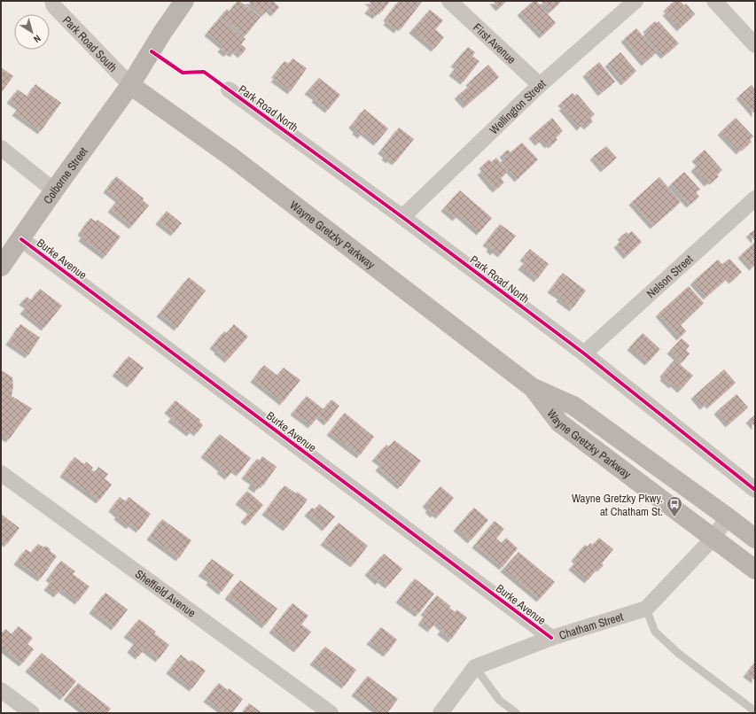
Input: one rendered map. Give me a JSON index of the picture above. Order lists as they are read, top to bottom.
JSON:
{
  "streets": {
    "main road": ["Colborne Street", "Wayne Gretzky Parkway"],
    "street": [
      "Park Road South",
      "First Avenue",
      "Wellington Street",
      "Park Road North",
      "Burke Avenue",
      "Nelson Street",
      "Sheffield Avenue",
      "Chatham Street"
    ]
  },
  "crossings": [
    ["Park Road South", "Colborne Street"],
    ["Park Road South", "Wayne Gretzky Parkway"],
    ["First Avenue", "Wellington Street"],
    ["Wellington Street", "Park Road North"],
    ["Park Road North", "Nelson Street"],
    ["Colborne Street", "Wayne Gretzky Parkway"],
    ["Colborne Street", "Burke Avenue"],
    ["Wayne Gretzky Parkway", "Chatham Street"],
    ["Burke Avenue", "Chatham Street"]
  ],
  "places": {
    "bus stop": ["Wayne Gretzky Pkwy. at Chatham St."]
  },
  "north": "bottom right"
}
